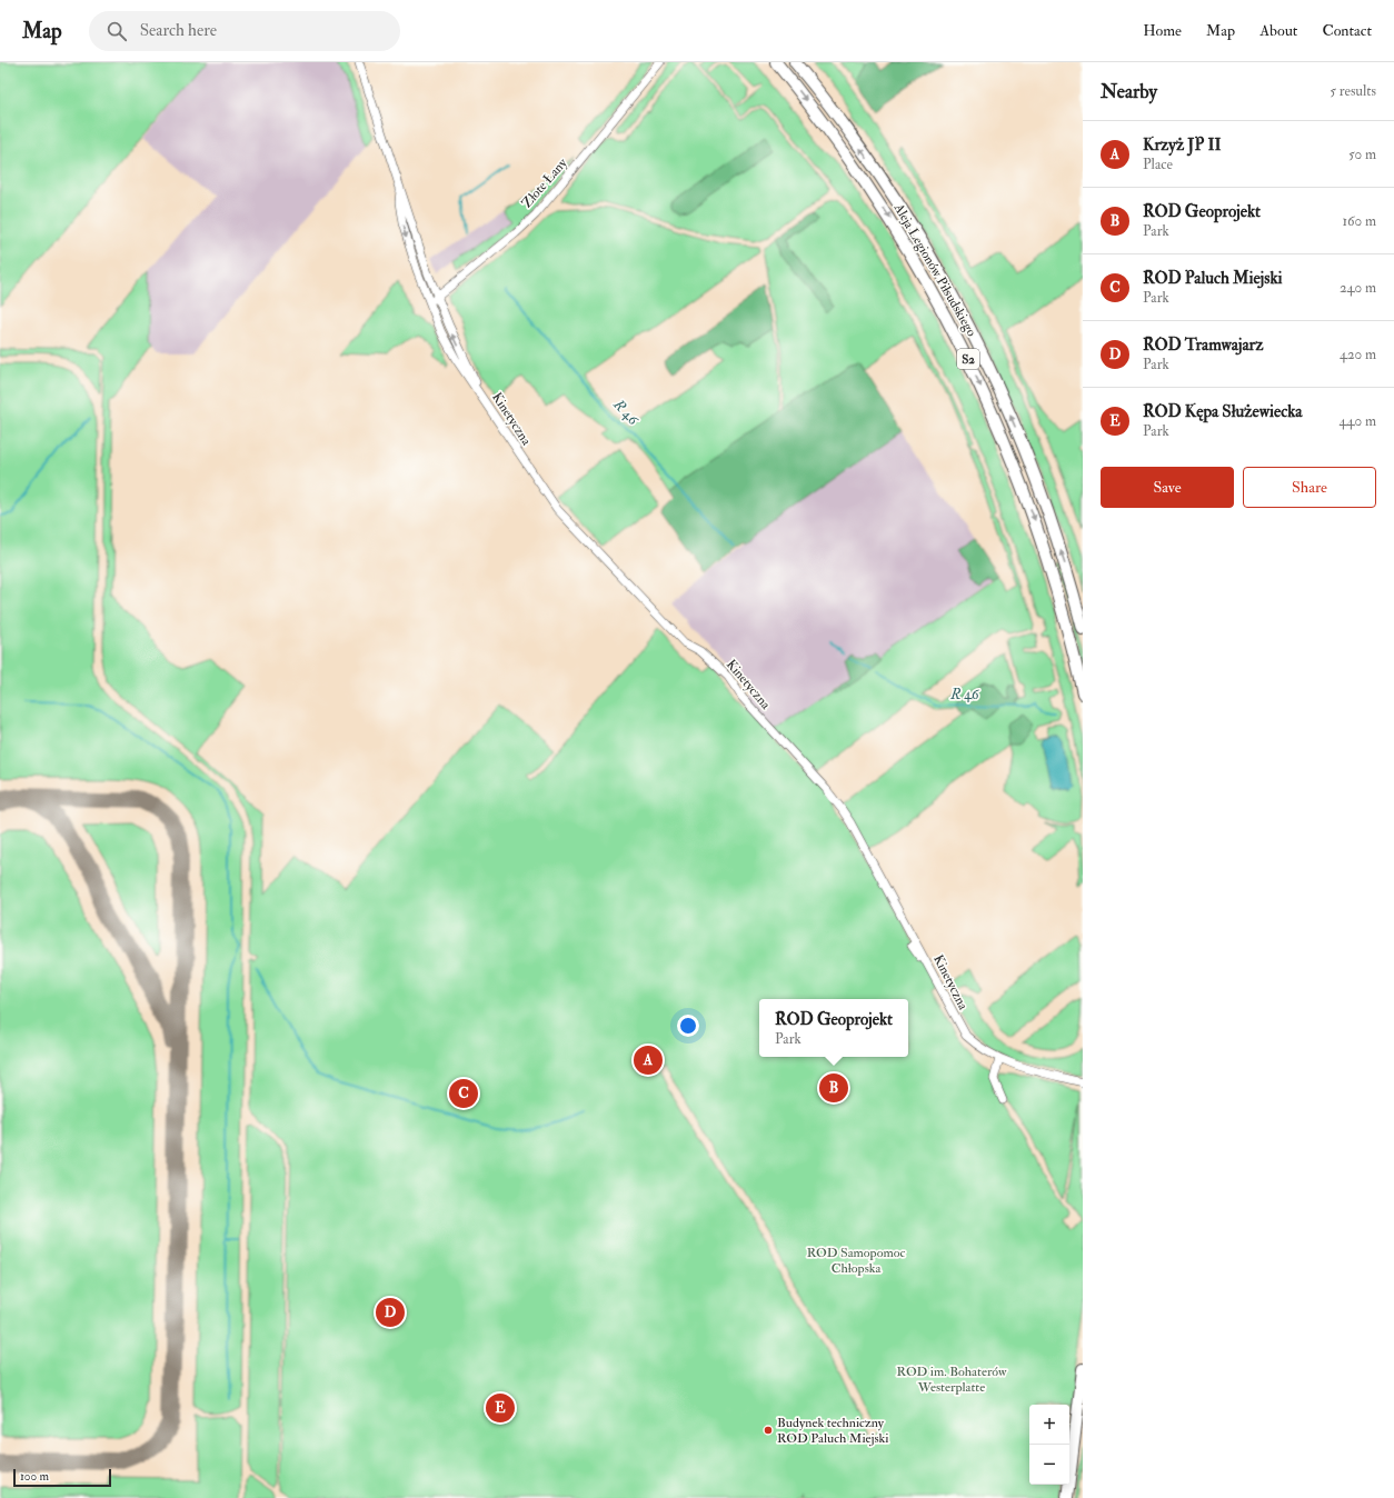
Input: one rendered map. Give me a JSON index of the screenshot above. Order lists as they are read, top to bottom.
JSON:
{
  "streets": {
    "highway": ["Aleja Legionów Piłsudskiego", "S2"],
    "street": ["Złote Łany", "Kinetyczna"]
  },
  "crossings": [
    ["Złote Łany", "Kinetyczna"]
  ],
  "water": ["R 46"],
  "parks": ["ROD Samopomoc Chłopska", "ROD im. Bohaterów Westerplatte"],
  "places": ["Budynek techniczny ROD Paluch Miejski"],
  "scale_bar": "100 m",
  "page": {
    "header": "Map",
    "search": "Search here",
    "nav": [
      "Home",
      "Map",
      "About",
      "Contact"
    ],
    "heading": ["Nearby", "5 results"],
    "list": [
      {
        "mark": "A",
        "name": "Krzyż JP II",
        "note": "Place",
        "value": "50 m"
      },
      {
        "mark": "B",
        "name": "ROD Geoprojekt",
        "note": "Park",
        "value": "160 m"
      },
      {
        "mark": "C",
        "name": "ROD Paluch Miejski",
        "note": "Park",
        "value": "240 m"
      },
      {
        "mark": "D",
        "name": "ROD Tramwajarz",
        "note": "Park",
        "value": "420 m"
      },
      {
        "mark": "E",
        "name": "ROD Kępa Służewiecka",
        "note": "Park",
        "value": "440 m"
      }
    ],
    "buttons": ["Save", "Share"],
    "popup": ["ROD Geoprojekt", "Park"],
    "pins": [
      "A",
      "B",
      "C",
      "D",
      "E"
    ],
    "map_buttons": ["+", "−"],
    "scale": "100 m"
  }
}
